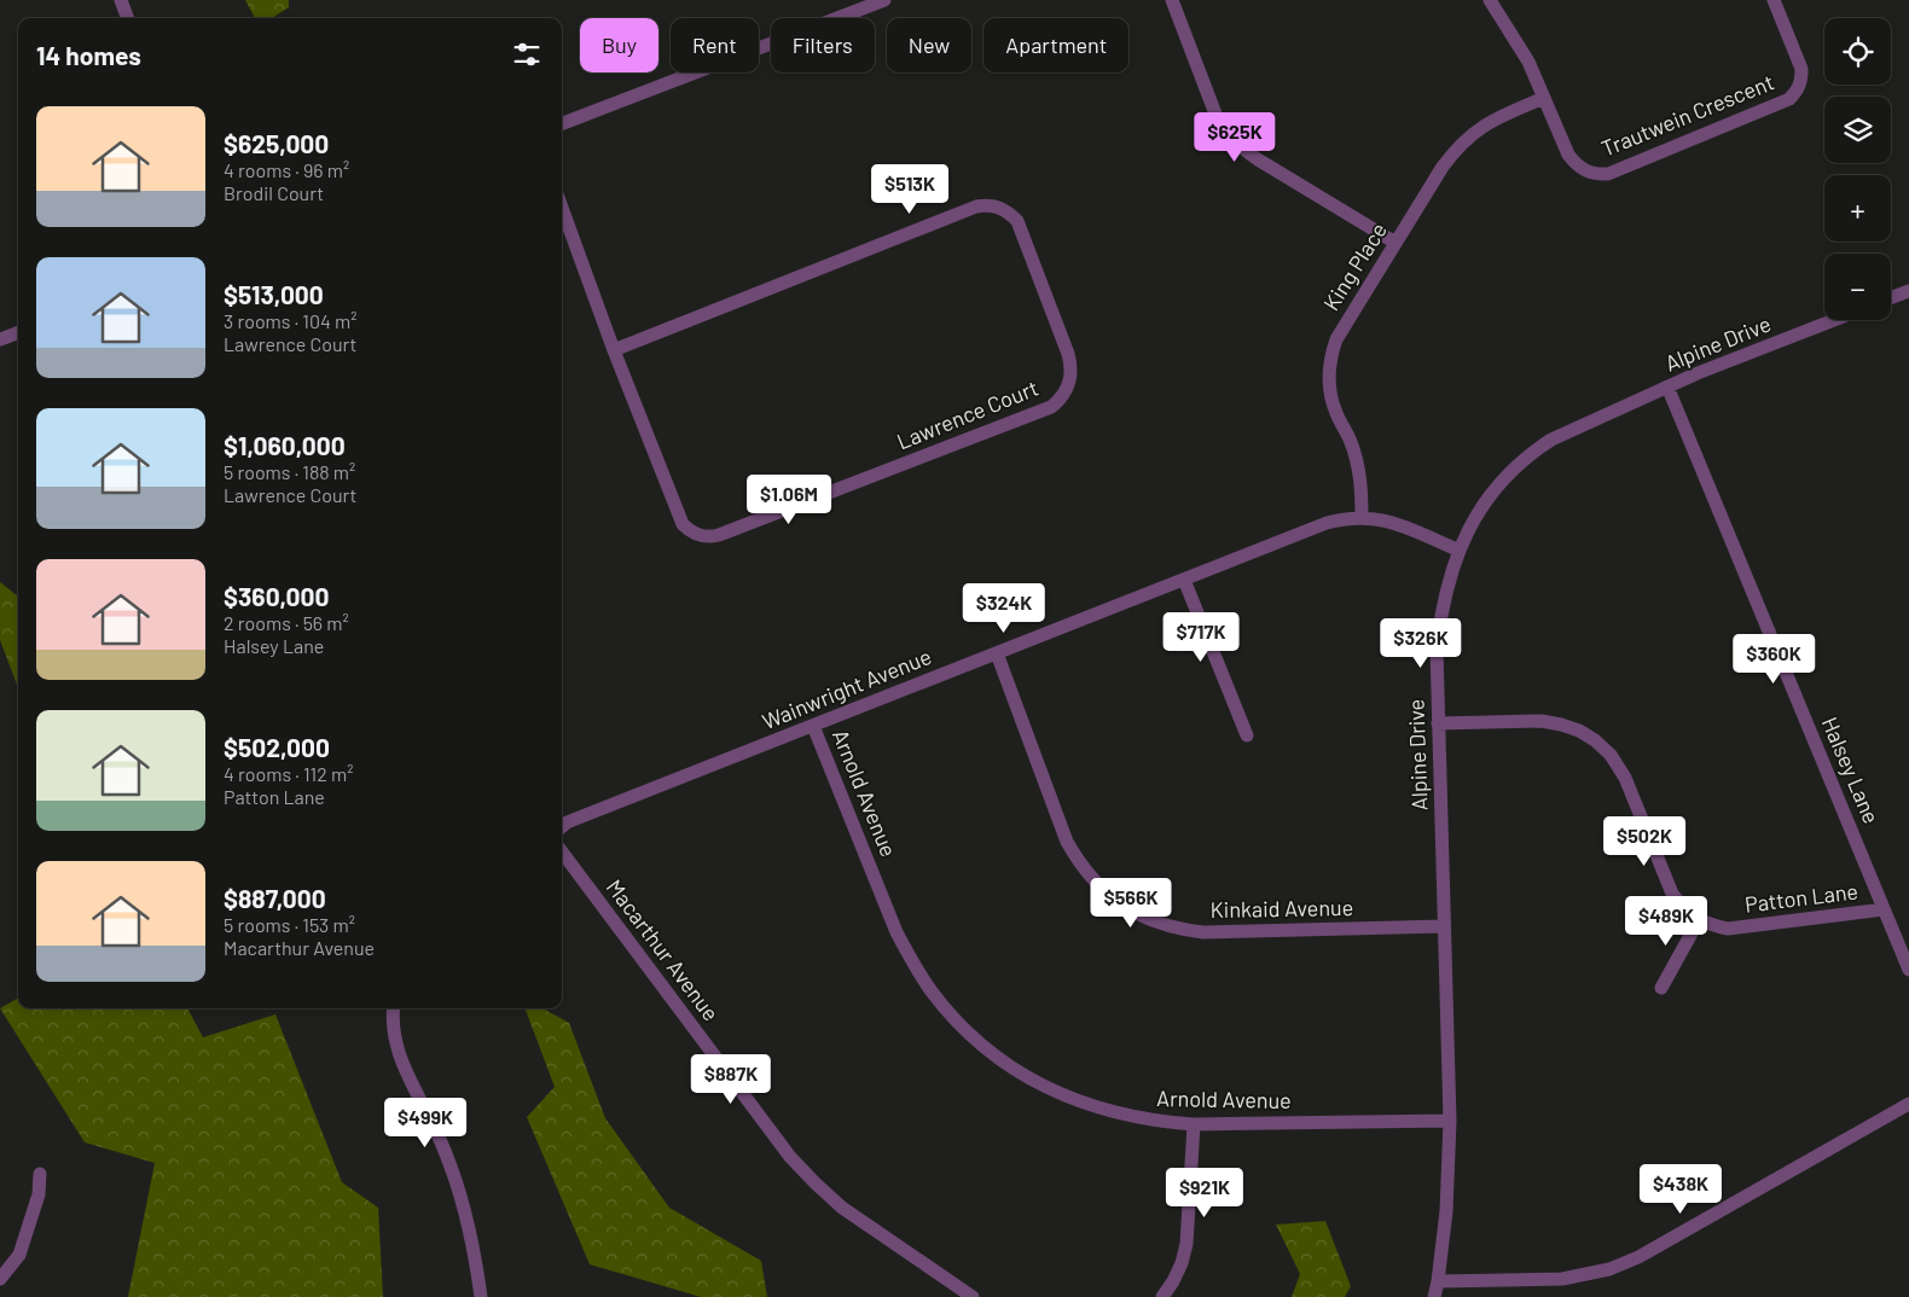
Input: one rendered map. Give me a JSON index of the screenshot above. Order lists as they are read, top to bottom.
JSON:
{
  "streets": {
    "street": [
      "Trautwein Crescent",
      "King Place",
      "Alpine Drive",
      "Lawrence Court",
      "Wainwright Avenue",
      "Halsey Lane",
      "Arnold Avenue",
      "Patton Lane",
      "Kinkaid Avenue",
      "Macarthur Avenue"
    ]
  },
  "crossings": [
    ["Trautwein Crescent", "King Place"],
    ["King Place", "Wainwright Avenue"],
    ["Alpine Drive", "Wainwright Avenue"],
    ["Alpine Drive", "Halsey Lane"],
    ["Alpine Drive", "Arnold Avenue"],
    ["Alpine Drive", "Patton Lane"],
    ["Alpine Drive", "Kinkaid Avenue"],
    ["Wainwright Avenue", "Arnold Avenue"],
    ["Wainwright Avenue", "Kinkaid Avenue"],
    ["Halsey Lane", "Patton Lane"]
  ],
  "page": {
    "map_buttons": ["+", "−"],
    "chip": [
      "Buy",
      "Rent",
      "Filters",
      "New",
      "Apartment"
    ],
    "heading": "14 homes",
    "list": [
      {
        "name": "$625,000",
        "note": "4 rooms · 96 m² · Brodil Court"
      },
      {
        "name": "$513,000",
        "note": "3 rooms · 104 m² · Lawrence Court"
      },
      {
        "name": "$1,060,000",
        "note": "5 rooms · 188 m² · Lawrence Court"
      },
      {
        "name": "$360,000",
        "note": "2 rooms · 56 m² · Halsey Lane"
      },
      {
        "name": "$502,000",
        "note": "4 rooms · 112 m² · Patton Lane"
      },
      {
        "name": "$887,000",
        "note": "5 rooms · 153 m² · Macarthur Avenue"
      }
    ],
    "price": [
      "$625K",
      "$513K",
      "$1.06M",
      "$324K",
      "$717K",
      "$326K",
      "$360K",
      "$502K",
      "$566K",
      "$489K",
      "$887K",
      "$499K",
      "$438K",
      "$921K"
    ]
  }
}
